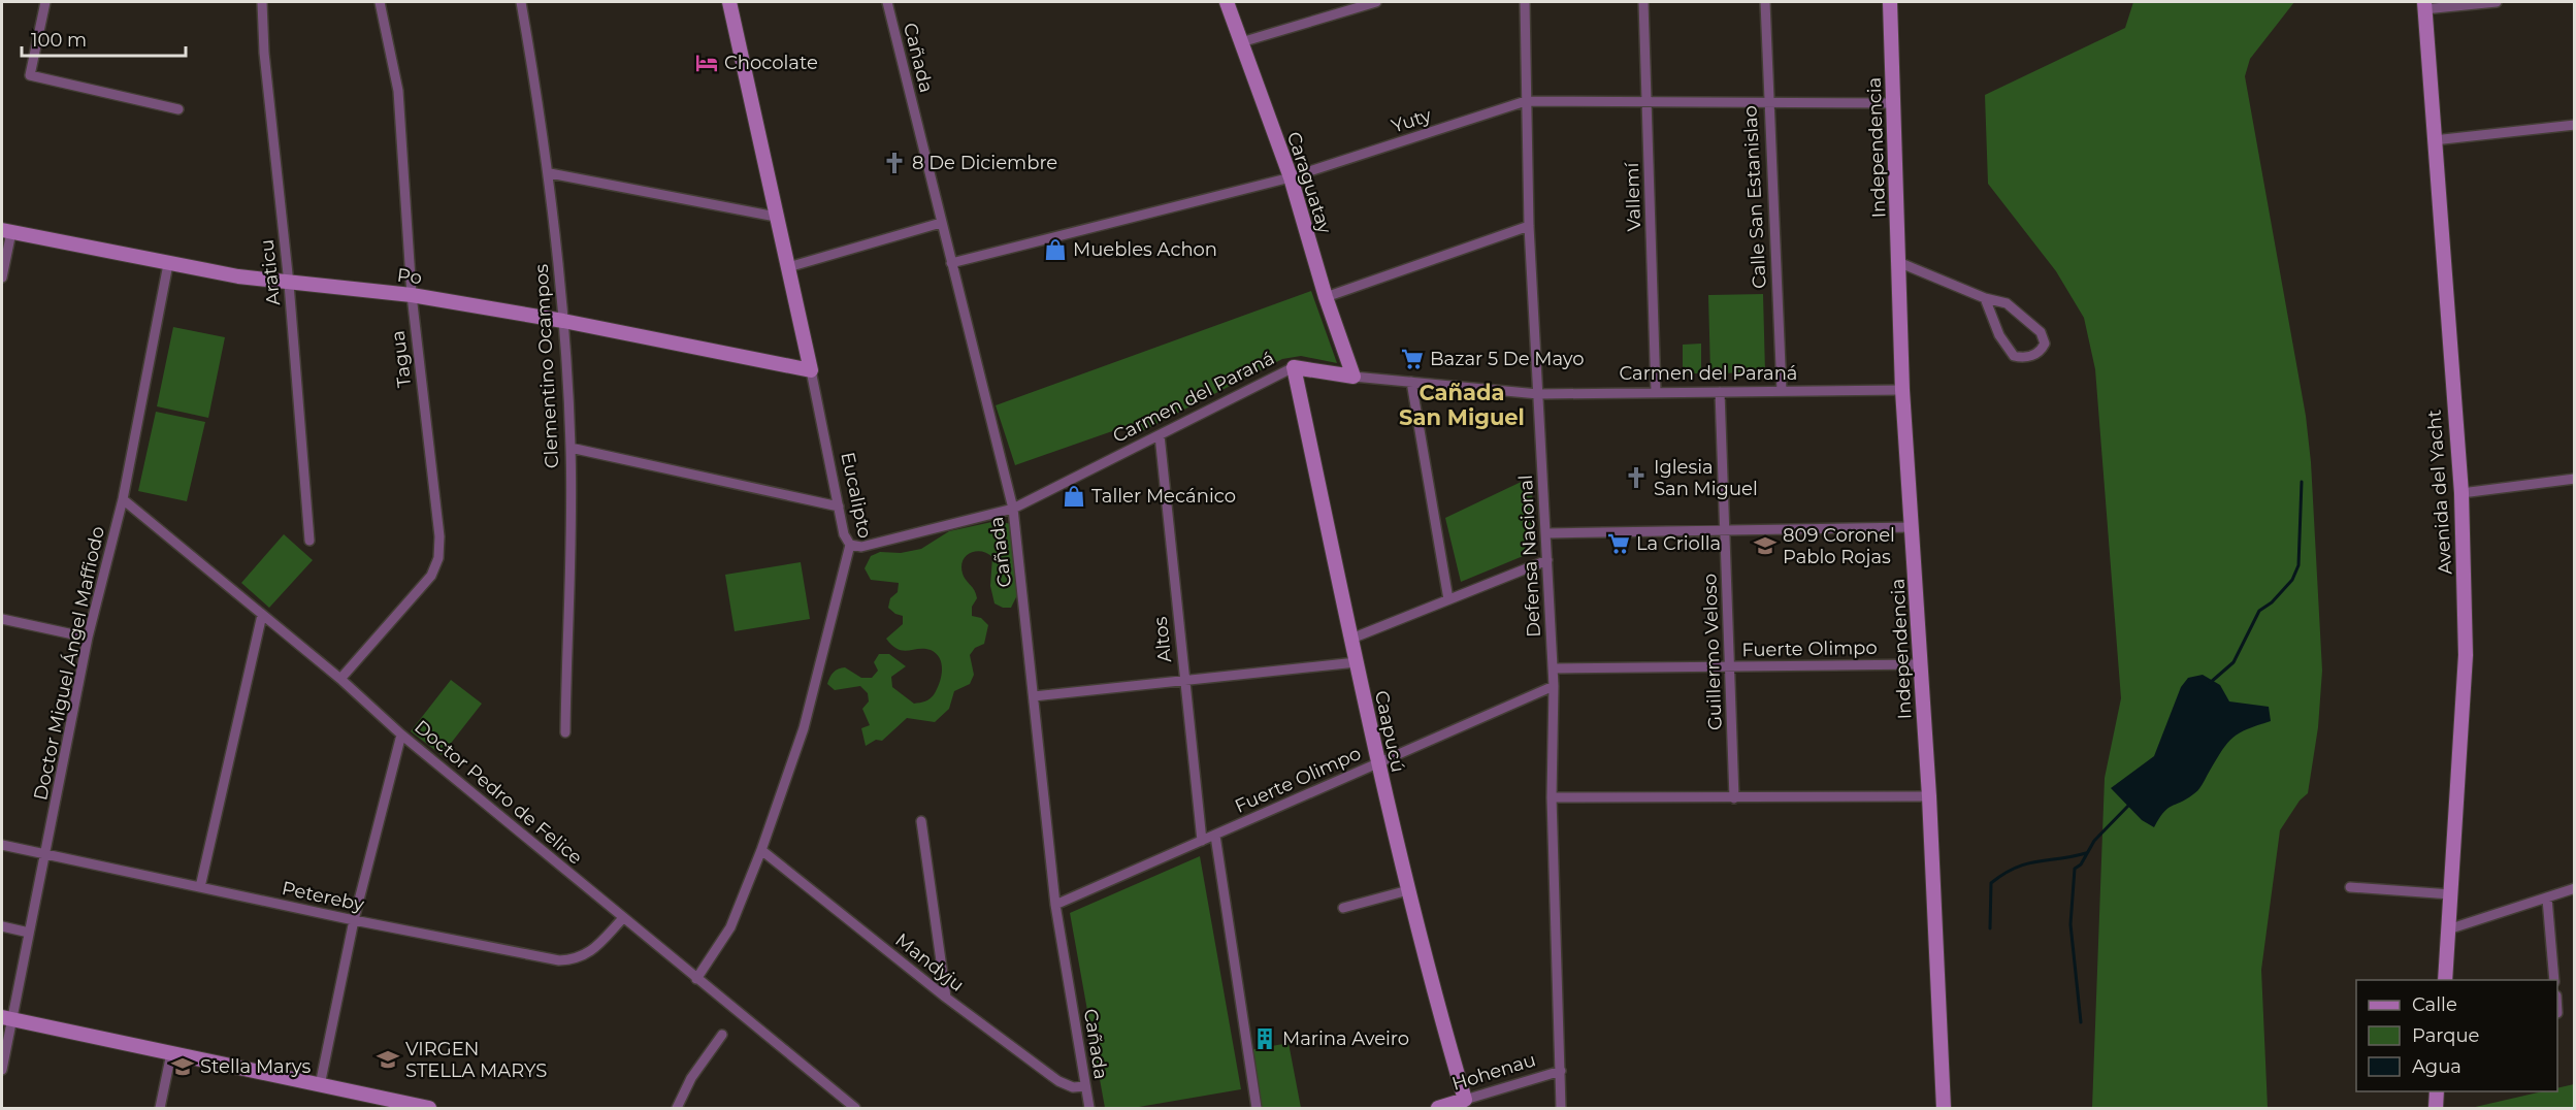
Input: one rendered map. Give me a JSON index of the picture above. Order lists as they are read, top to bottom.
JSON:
{
  "streets": {
    "street": [
      "Cañada",
      "Yuty",
      "Independencia",
      "Caraguatay",
      "Vallemí",
      "Calle San Estanislao",
      "Araticu",
      "Po",
      "Tagua",
      "Clementino Ocampos",
      "Carmen del Paraná",
      "Avenida del Yacht",
      "Eucalipto",
      "Defensa Nacional",
      "Altos",
      "Fuerte Olimpo",
      "Guillermo Veloso",
      "Doctor Miguel Ángel Maffiodo",
      "Caapucú",
      "Doctor Pedro de Felice",
      "Petereby",
      "Mandyju",
      "Hohenau"
    ]
  },
  "crossings": [
    ["Cañada", "Yuty"],
    ["Cañada", "Carmen del Paraná"],
    ["Cañada", "Fuerte Olimpo"],
    ["Cañada", "Mandyju"],
    ["Yuty", "Independencia"],
    ["Yuty", "Caraguatay"],
    ["Yuty", "Vallemí"],
    ["Yuty", "Calle San Estanislao"],
    ["Yuty", "Defensa Nacional"],
    ["Independencia", "Carmen del Paraná"],
    ["Independencia", "Fuerte Olimpo"],
    ["Caraguatay", "Carmen del Paraná"],
    ["Vallemí", "Carmen del Paraná"],
    ["Calle San Estanislao", "Carmen del Paraná"],
    ["Araticu", "Po"],
    ["Po", "Tagua"],
    ["Po", "Clementino Ocampos"],
    ["Po", "Eucalipto"],
    ["Po", "Doctor Miguel Ángel Maffiodo"],
    ["Tagua", "Doctor Pedro de Felice"],
    ["Carmen del Paraná", "Eucalipto"],
    ["Carmen del Paraná", "Defensa Nacional"],
    ["Carmen del Paraná", "Altos"],
    ["Carmen del Paraná", "Guillermo Veloso"],
    ["Carmen del Paraná", "Caapucú"],
    ["Eucalipto", "Doctor Pedro de Felice"],
    ["Eucalipto", "Mandyju"],
    ["Defensa Nacional", "Fuerte Olimpo"],
    ["Defensa Nacional", "Hohenau"],
    ["Altos", "Fuerte Olimpo"],
    ["Fuerte Olimpo", "Guillermo Veloso"],
    ["Fuerte Olimpo", "Caapucú"],
    ["Doctor Miguel Ángel Maffiodo", "Doctor Pedro de Felice"],
    ["Doctor Miguel Ángel Maffiodo", "Petereby"],
    ["Caapucú", "Hohenau"],
    ["Doctor Pedro de Felice", "Petereby"]
  ],
  "districts": ["Cañada San Miguel"],
  "places": {
    "hotel": ["Chocolate"],
    "church": ["8 De Diciembre", "Iglesia San Miguel"],
    "shop": ["Muebles Achon", "Taller Mecánico"],
    "supermarket": ["Bazar 5 De Mayo", "La Criolla"],
    "school or university": ["809 Coronel Pablo Rojas", "VIRGEN STELLA MARYS", "Stella Marys"],
    "building": ["Marina Aveiro"]
  },
  "legend": ["Calle", "Parque", "Agua"],
  "scale_bar": "100 m"
}
